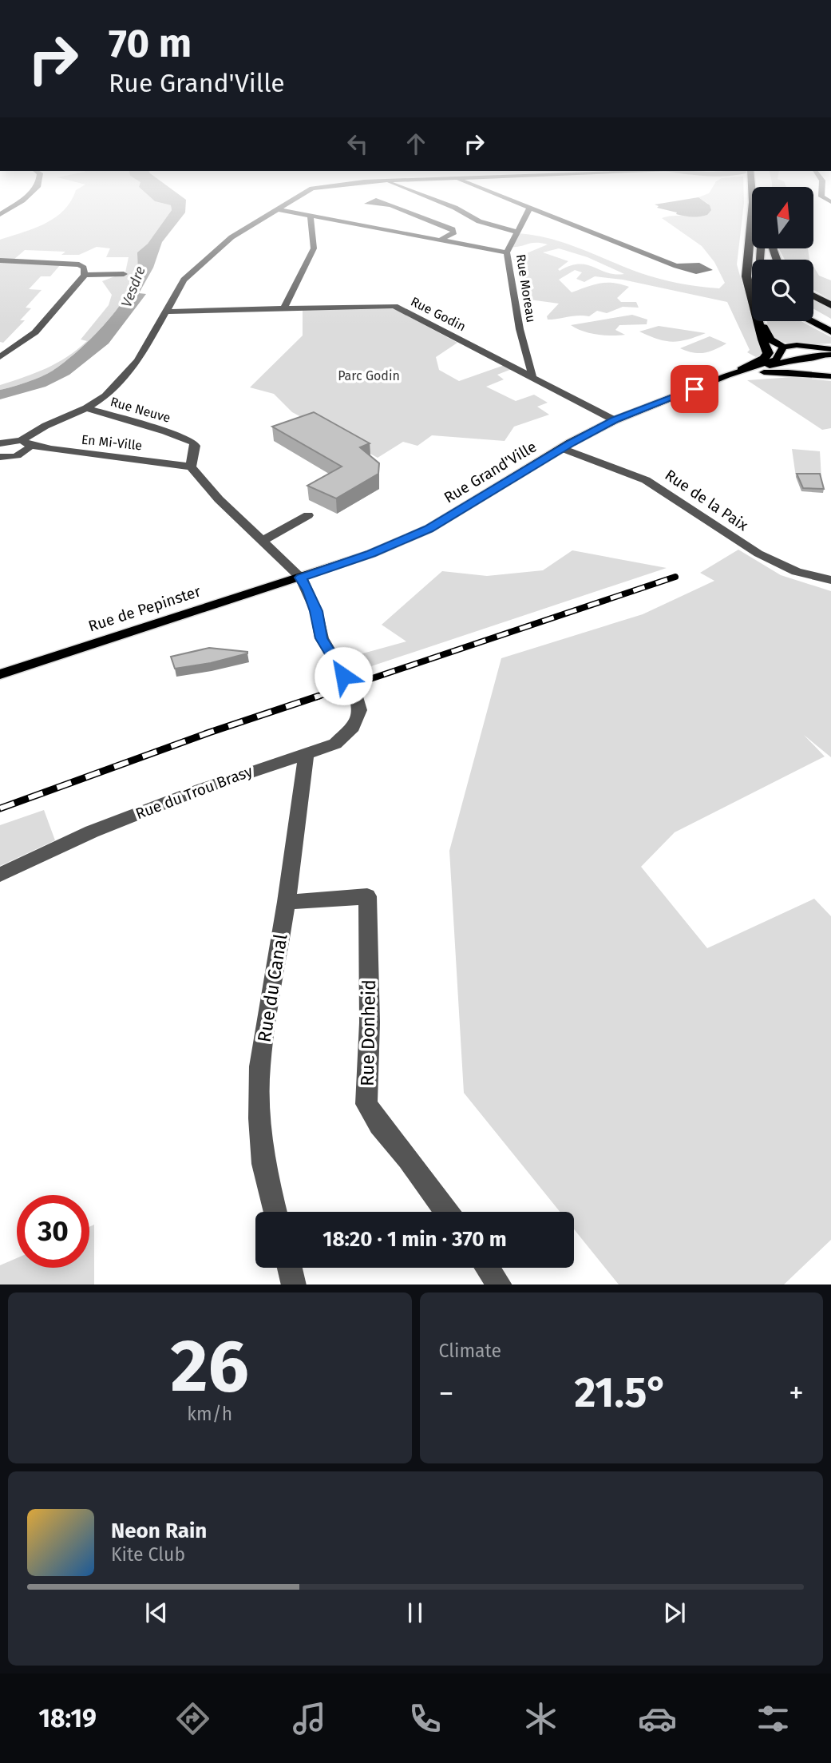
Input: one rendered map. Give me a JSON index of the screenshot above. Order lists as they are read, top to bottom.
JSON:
{
  "streets": {
    "main road": ["Rue Grand'Ville", "Rue de Pepinster"],
    "street": [
      "Rue Moreau",
      "Rue Godin",
      "Rue Neuve",
      "En Mi-Ville",
      "Rue de la Paix",
      "Rue du Trou Brasy",
      "Rue du Canal",
      "Rue Donheid"
    ]
  },
  "crossings": [
    ["Rue Moreau", "Rue Godin"],
    ["Rue Godin", "Rue Grand'Ville"],
    ["Rue Neuve", "En Mi-Ville"],
    ["Rue Grand'Ville", "Rue de la Paix"],
    ["Rue Grand'Ville", "Rue de Pepinster"],
    ["Rue du Trou Brasy", "Rue du Canal"],
    ["Rue du Canal", "Rue Donheid"]
  ],
  "water": ["Vesdre"],
  "parks": ["Parc Godin"],
  "north": "top",
  "page": {
    "turn": ["70 m", "Rue Grand'Ville"],
    "limit": "30",
    "trip": "18:20 · 1 min · 370 m",
    "tile": [
      ["26", "km/h"],
      "Climate"
    ],
    "heat": ["−", "21.5°", "+"],
    "song": ["Neon Rain", "Kite Club"],
    "tabs": "18:19"
  }
}
